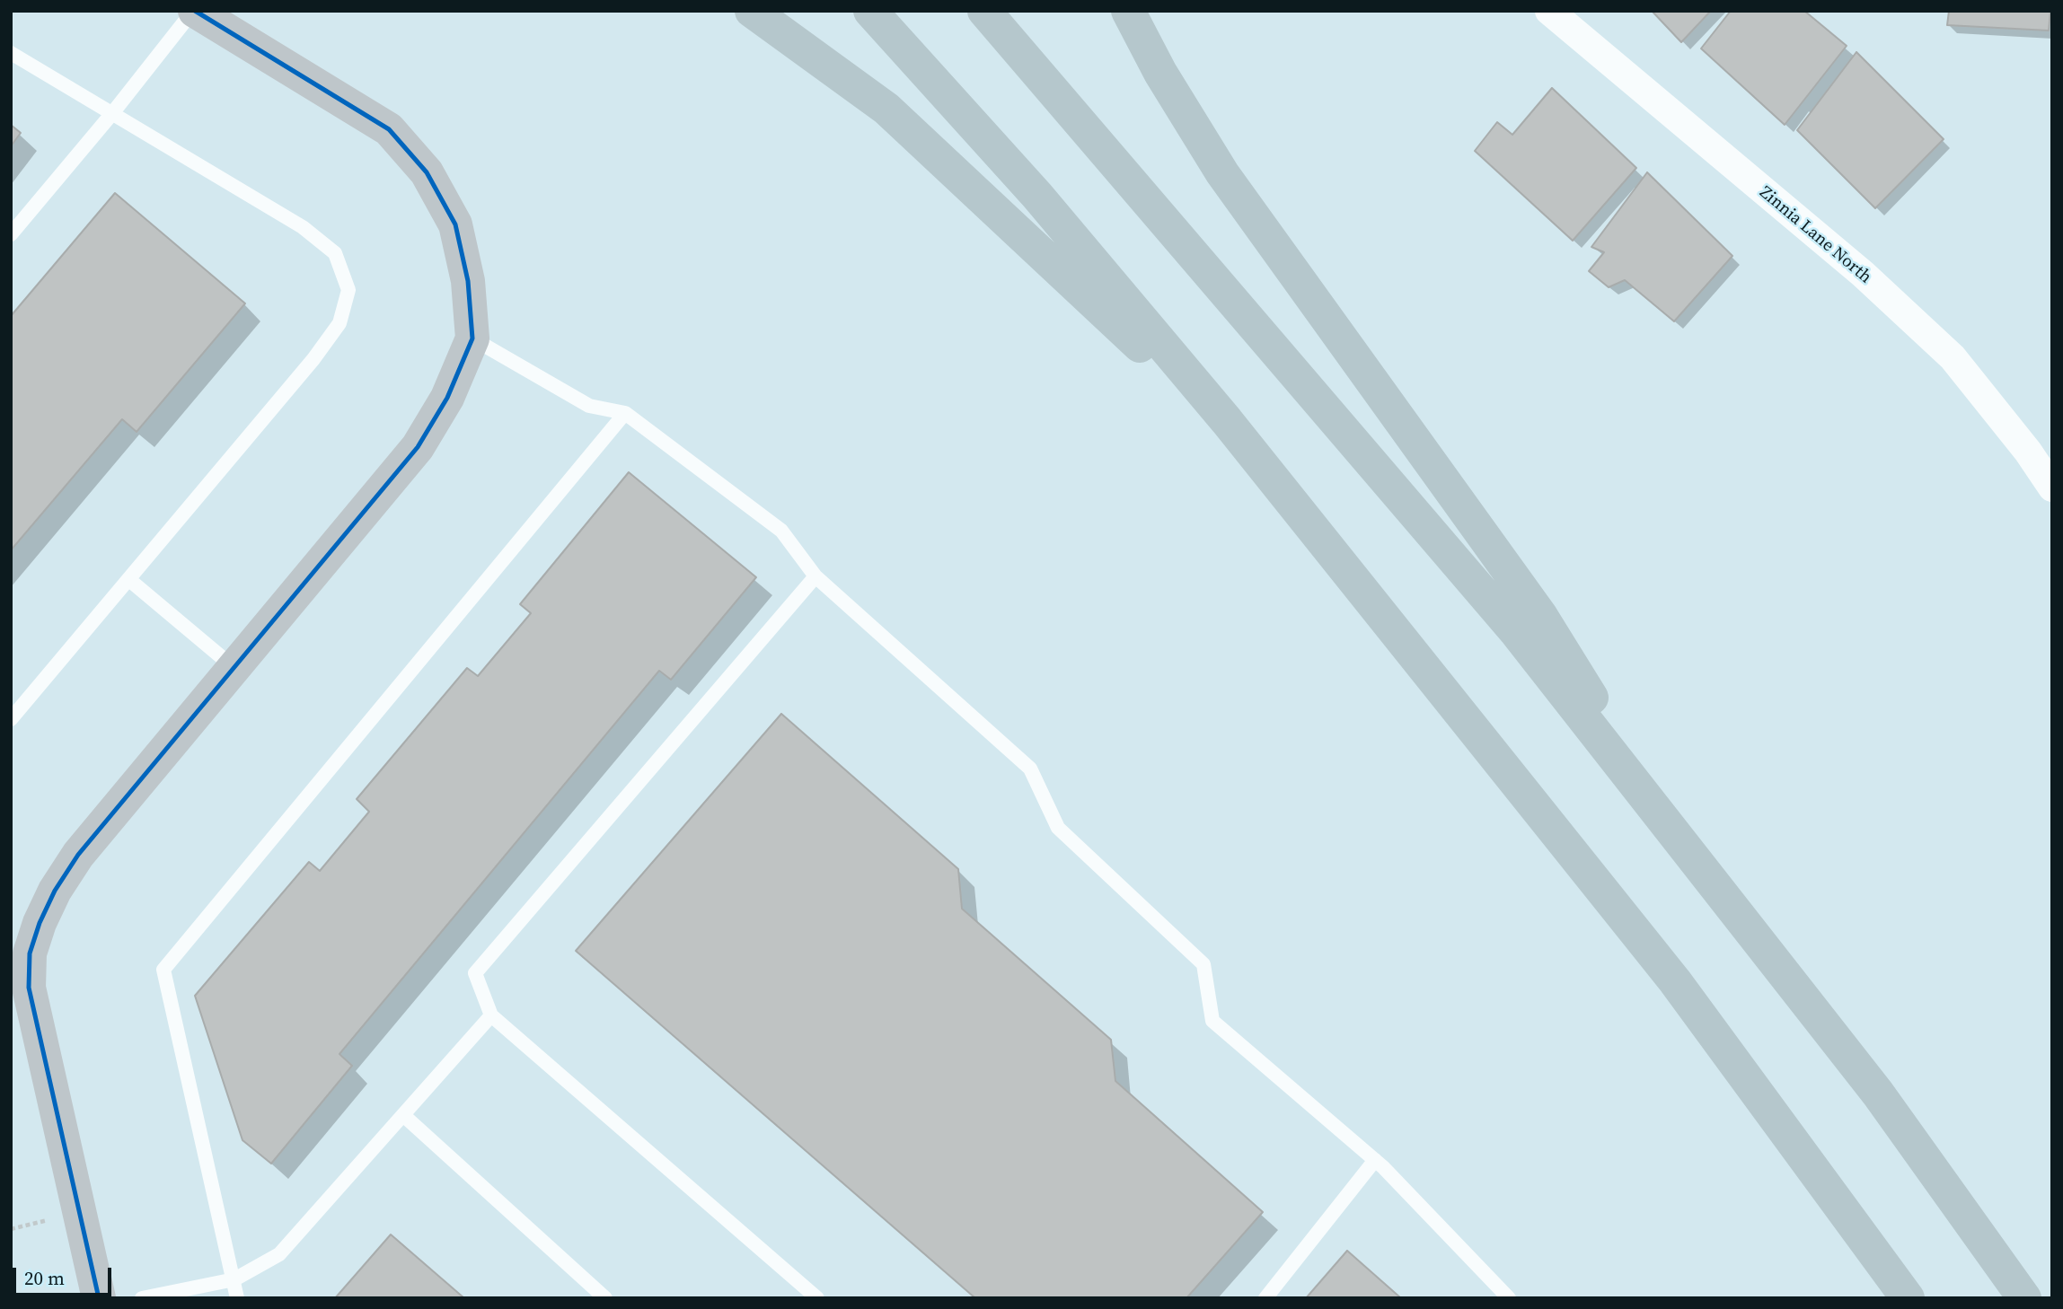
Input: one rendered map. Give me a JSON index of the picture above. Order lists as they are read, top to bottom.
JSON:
{
  "streets": {
    "street": ["Zinnia Lane North"]
  },
  "scale_bar": "20 m"
}
